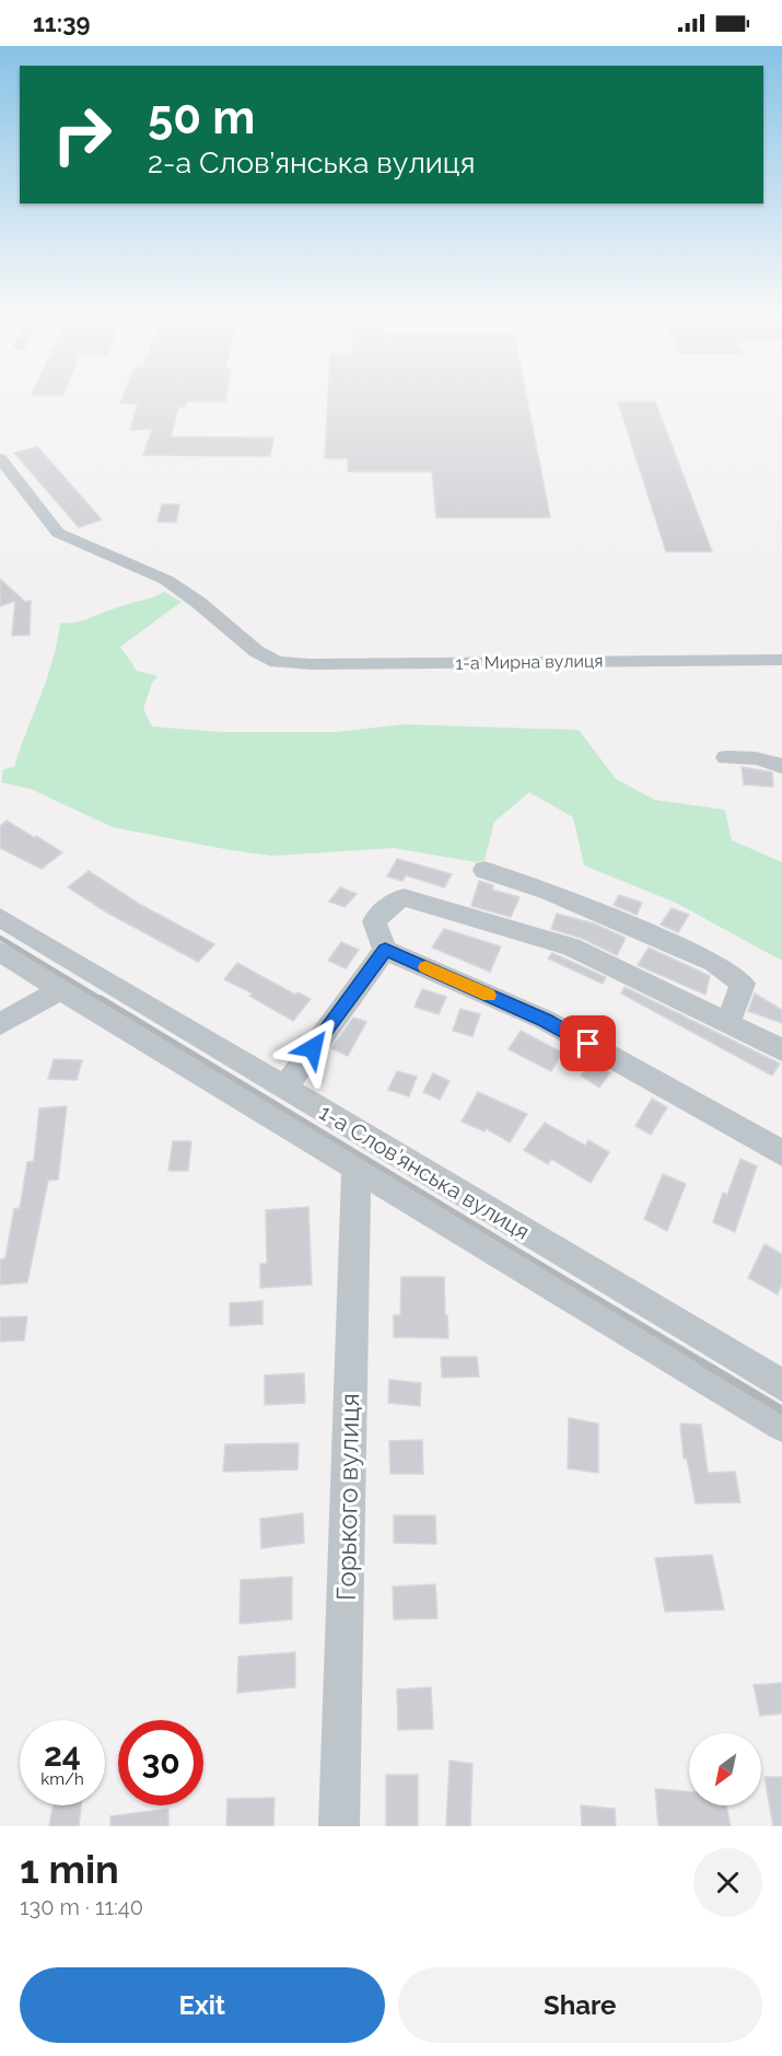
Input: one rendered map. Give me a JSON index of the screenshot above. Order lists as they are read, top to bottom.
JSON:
{
  "streets": {
    "street": ["1-а Мирна вулиця", "1-а Слов’янська вулиця", "Горького вулиця"]
  },
  "north": "bottom left",
  "page": {
    "status": "11:39",
    "turn": ["50 m", "2-а Слов’янська вулиця"],
    "speed": "24 km/h",
    "limit": "30",
    "heading": ["1 min", "130 m · 11:40"],
    "buttons": ["Exit", "Share"]
  }
}
